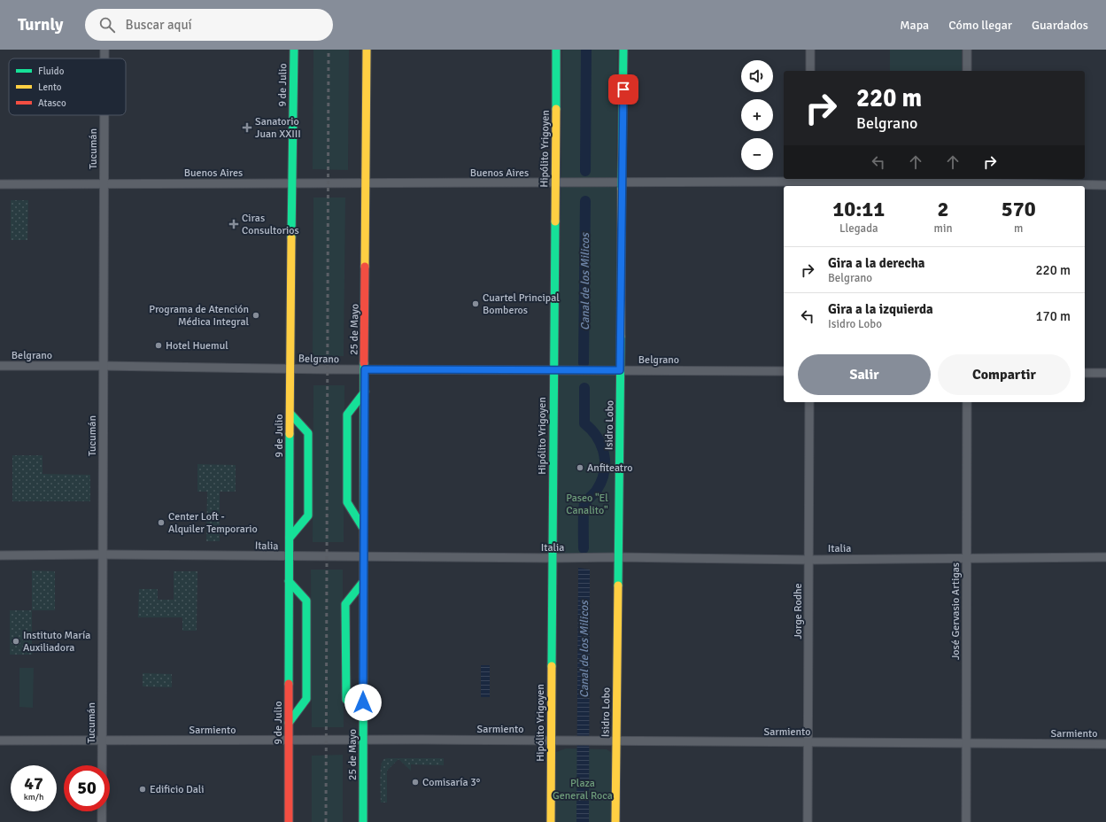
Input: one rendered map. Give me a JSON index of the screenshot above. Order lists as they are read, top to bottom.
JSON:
{
  "streets": {
    "street": [
      "9 de Julio",
      "Tucumán",
      "Hipólito Yrigoyen",
      "Buenos Aires",
      "25 de Mayo",
      "Belgrano",
      "Isidro Lobo",
      "Italia",
      "Jorge Rodhe",
      "José Gervasio Artigas",
      "Sarmiento"
    ]
  },
  "crossings": [
    ["9 de Julio", "Buenos Aires"],
    ["9 de Julio", "Belgrano"],
    ["9 de Julio", "Italia"],
    ["9 de Julio", "Sarmiento"],
    ["Tucumán", "Buenos Aires"],
    ["Tucumán", "Belgrano"],
    ["Tucumán", "Italia"],
    ["Tucumán", "Sarmiento"],
    ["Hipólito Yrigoyen", "Buenos Aires"],
    ["Hipólito Yrigoyen", "Belgrano"],
    ["Hipólito Yrigoyen", "Italia"],
    ["Hipólito Yrigoyen", "Sarmiento"],
    ["Buenos Aires", "25 de Mayo"],
    ["Buenos Aires", "Isidro Lobo"],
    ["25 de Mayo", "Belgrano"],
    ["25 de Mayo", "Italia"],
    ["25 de Mayo", "Sarmiento"],
    ["Belgrano", "Isidro Lobo"],
    ["Isidro Lobo", "Italia"],
    ["Isidro Lobo", "Sarmiento"],
    ["Italia", "Jorge Rodhe"],
    ["Italia", "José Gervasio Artigas"],
    ["Jorge Rodhe", "Sarmiento"],
    ["José Gervasio Artigas", "Sarmiento"]
  ],
  "water": ["Canal de los Milicos"],
  "parks": ["Paseo \"El Canalito\"", "Plaza General Roca"],
  "places": {
    "health": ["Sanatorio Juan XXIII", "Ciras Consultorios"],
    "other": [
      "Cuartel Principal Bomberos",
      "Programa de Atención Médica Integral",
      "Hotel Huemul",
      "Anfiteatro",
      "Center Loft - Alquiler Temporario",
      "Instituto María Auxiliadora",
      "Comisaría 3°",
      "Edificio Dali"
    ]
  },
  "legend": ["Fluido", "Lento", "Atasco"],
  "page": {
    "header": "Turnly",
    "search": "Buscar aquí",
    "nav": ["Mapa", "Cómo llegar", "Guardados"],
    "map_buttons": ["+", "−"],
    "turn": ["220 m", "Belgrano"],
    "eta": [
      "10:11",
      "Llegada",
      "2",
      "min",
      "570",
      "m"
    ],
    "list": [
      {
        "name": "Gira a la derecha",
        "note": "Belgrano",
        "value": "220 m"
      },
      {
        "name": "Gira a la izquierda",
        "note": "Isidro Lobo",
        "value": "170 m"
      }
    ],
    "buttons": ["Salir", "Compartir"],
    "speed": "47 km/h",
    "limit": "50"
  }
}
